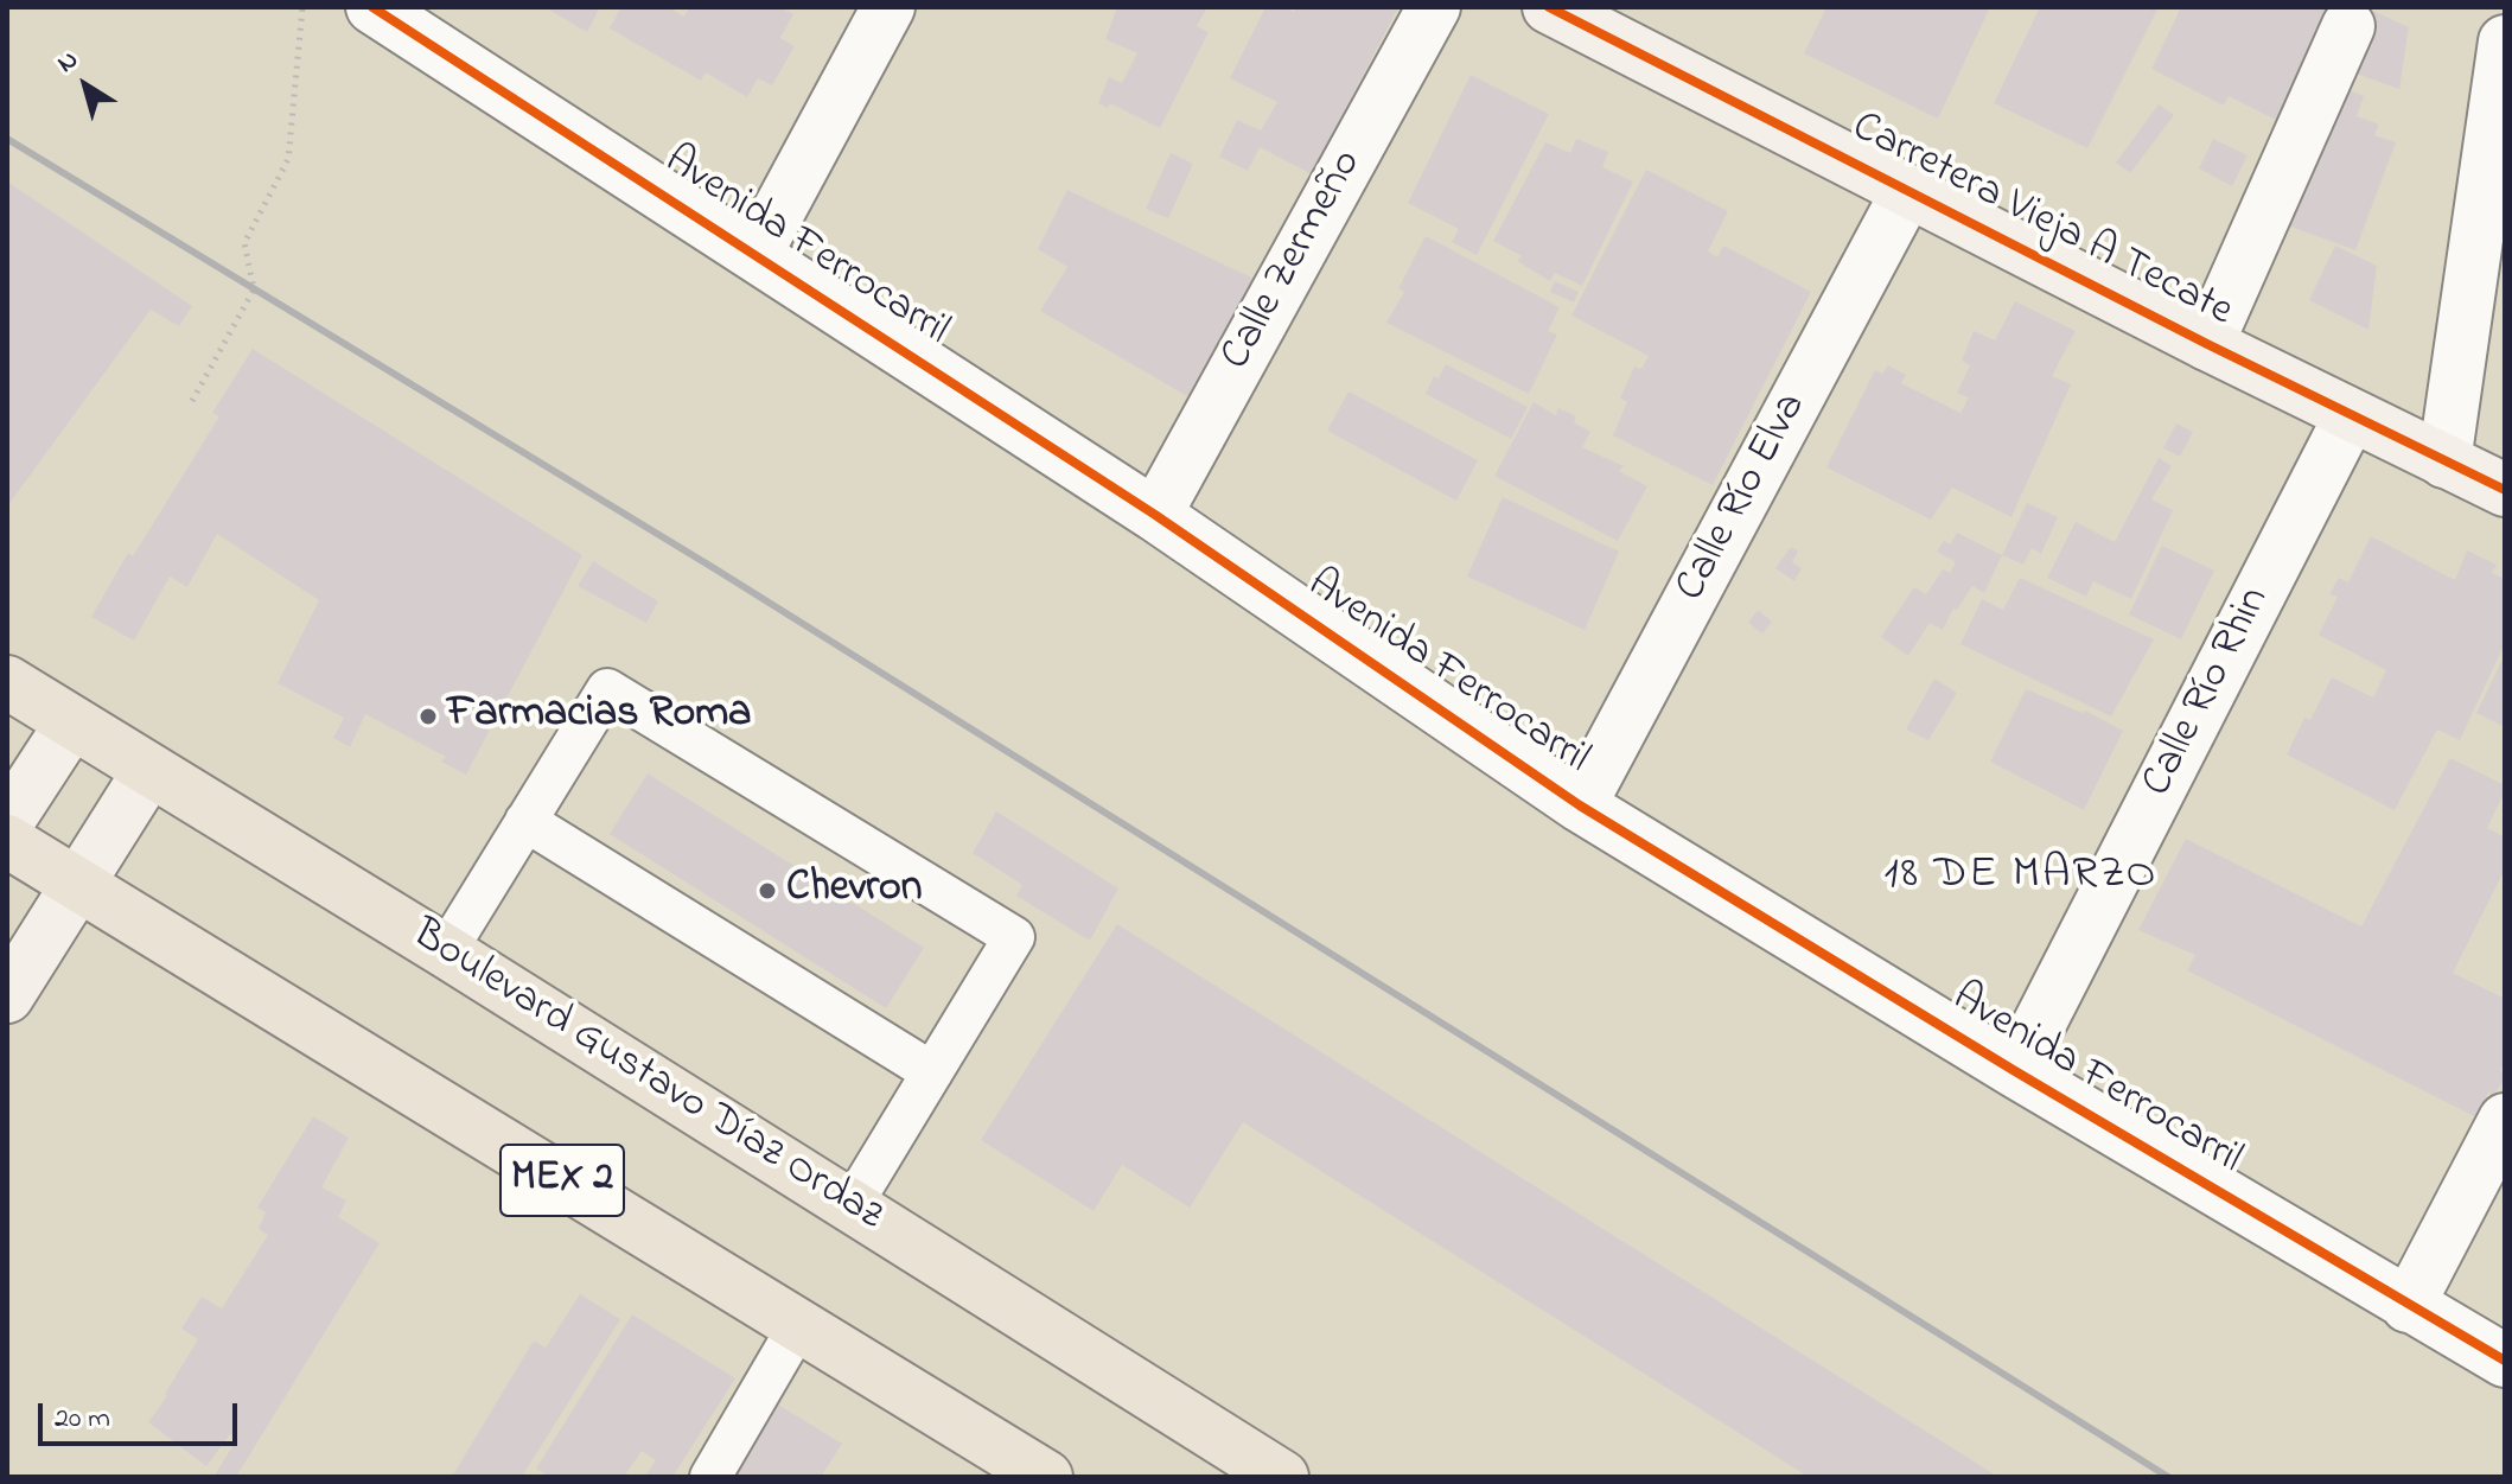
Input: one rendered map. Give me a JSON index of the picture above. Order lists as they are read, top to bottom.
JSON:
{
  "streets": {
    "main road": ["Boulevard Gustavo Díaz Ordaz", "MEX 2"],
    "street": [
      "Carretera Vieja A Tecate",
      "Avenida Ferrocarril",
      "Calle Zermeño",
      "Calle Río Elva",
      "Calle Río Rhin"
    ]
  },
  "crossings": [
    ["Carretera Vieja A Tecate", "Calle Río Elva"],
    ["Carretera Vieja A Tecate", "Calle Río Rhin"],
    ["Avenida Ferrocarril", "Calle Zermeño"],
    ["Avenida Ferrocarril", "Calle Río Elva"],
    ["Avenida Ferrocarril", "Calle Río Rhin"]
  ],
  "districts": ["18 DE MARZO"],
  "places": ["Farmacias Roma", "Chevron"],
  "scale_bar": "20 m",
  "north": "top left"
}
